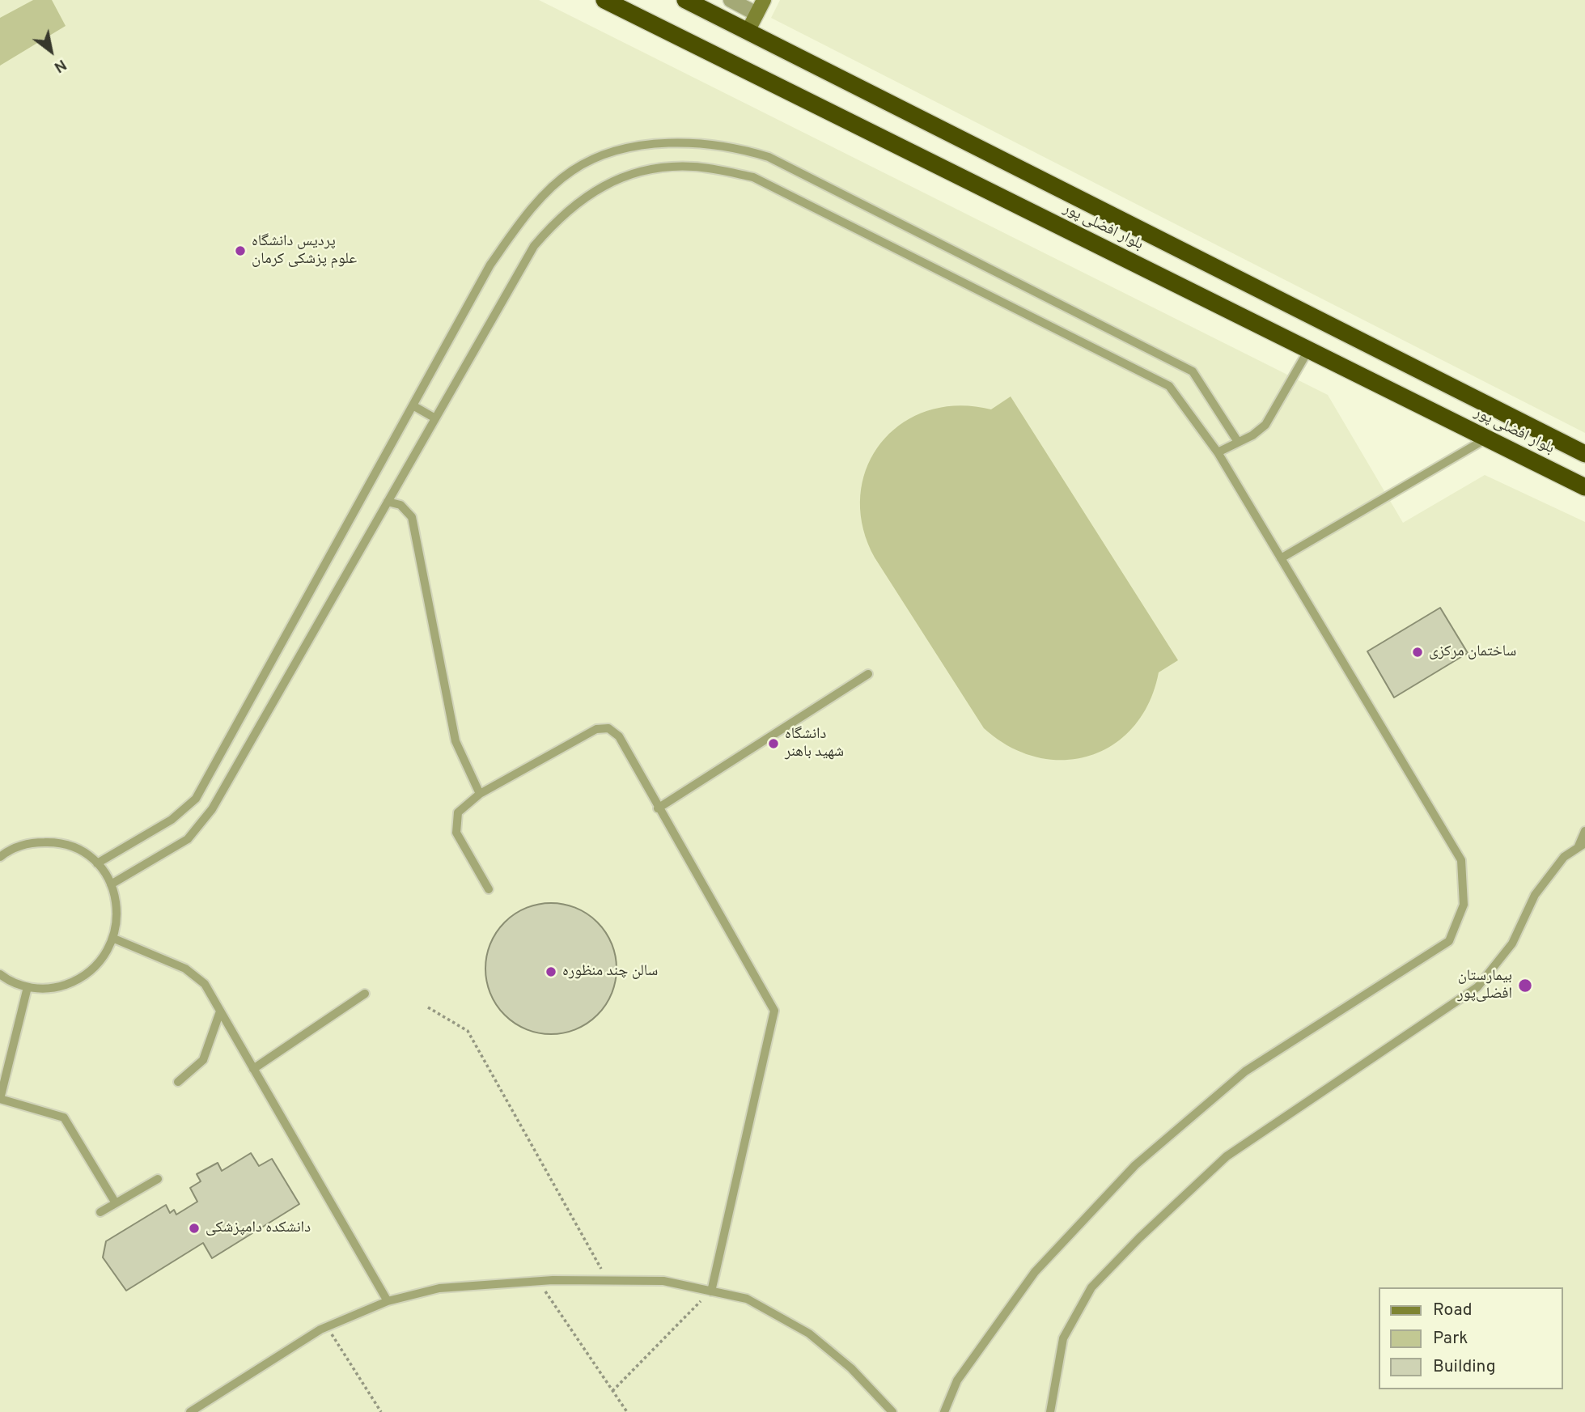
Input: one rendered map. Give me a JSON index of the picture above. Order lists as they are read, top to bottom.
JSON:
{
  "streets": {
    "highway": ["بلوار افضلی پور"]
  },
  "places": [
    "پردیس دانشگاه علوم پزشکی کرمان",
    "ساختمان مرکزی",
    "دانشگاه شهید باهنر",
    "سالن چند منظوره",
    "بیمارستان افضلی‌پور",
    "دانشکده دامپزشکی"
  ],
  "legend": ["Road", "Park", "Building"],
  "north": "bottom right"
}
